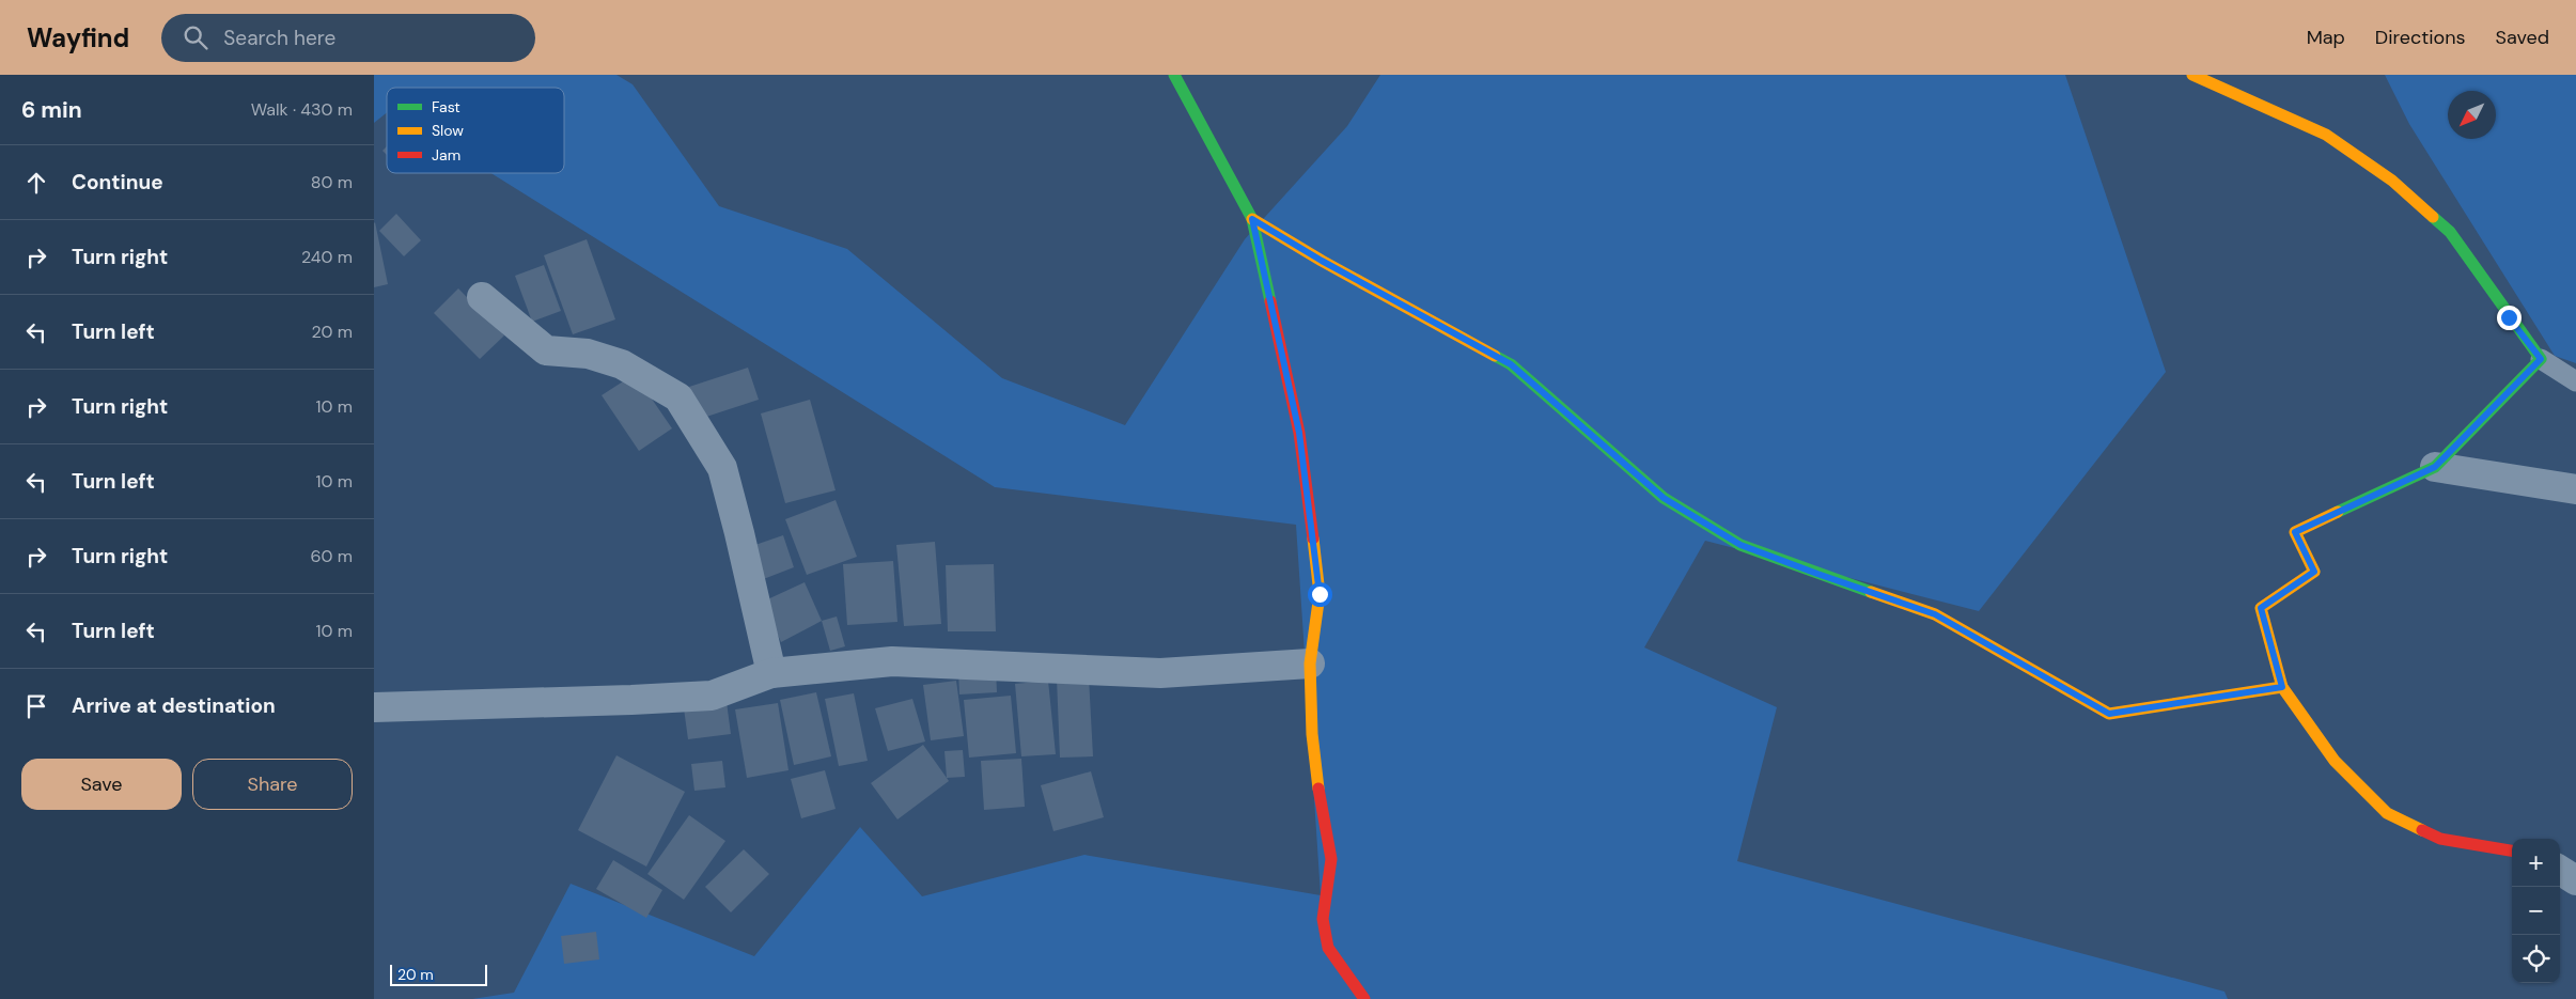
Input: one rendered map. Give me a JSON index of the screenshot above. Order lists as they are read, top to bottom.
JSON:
{
  "legend": ["Fast", "Slow", "Jam"],
  "scale_bar": "20 m",
  "north": "bottom left",
  "page": {
    "header": "Wayfind",
    "search": "Search here",
    "nav": ["Map", "Directions", "Saved"],
    "heading": ["6 min", "Walk · 430 m"],
    "list": [
      ["Continue", "80 m"],
      ["Turn right", "240 m"],
      ["Turn left", "20 m"],
      ["Turn right", "10 m"],
      ["Turn left", "10 m"],
      ["Turn right", "60 m"],
      ["Turn left", "10 m"],
      "Arrive at destination"
    ],
    "buttons": ["Save", "Share"],
    "map_buttons": ["+", "−"],
    "scale": "20 m"
  }
}
